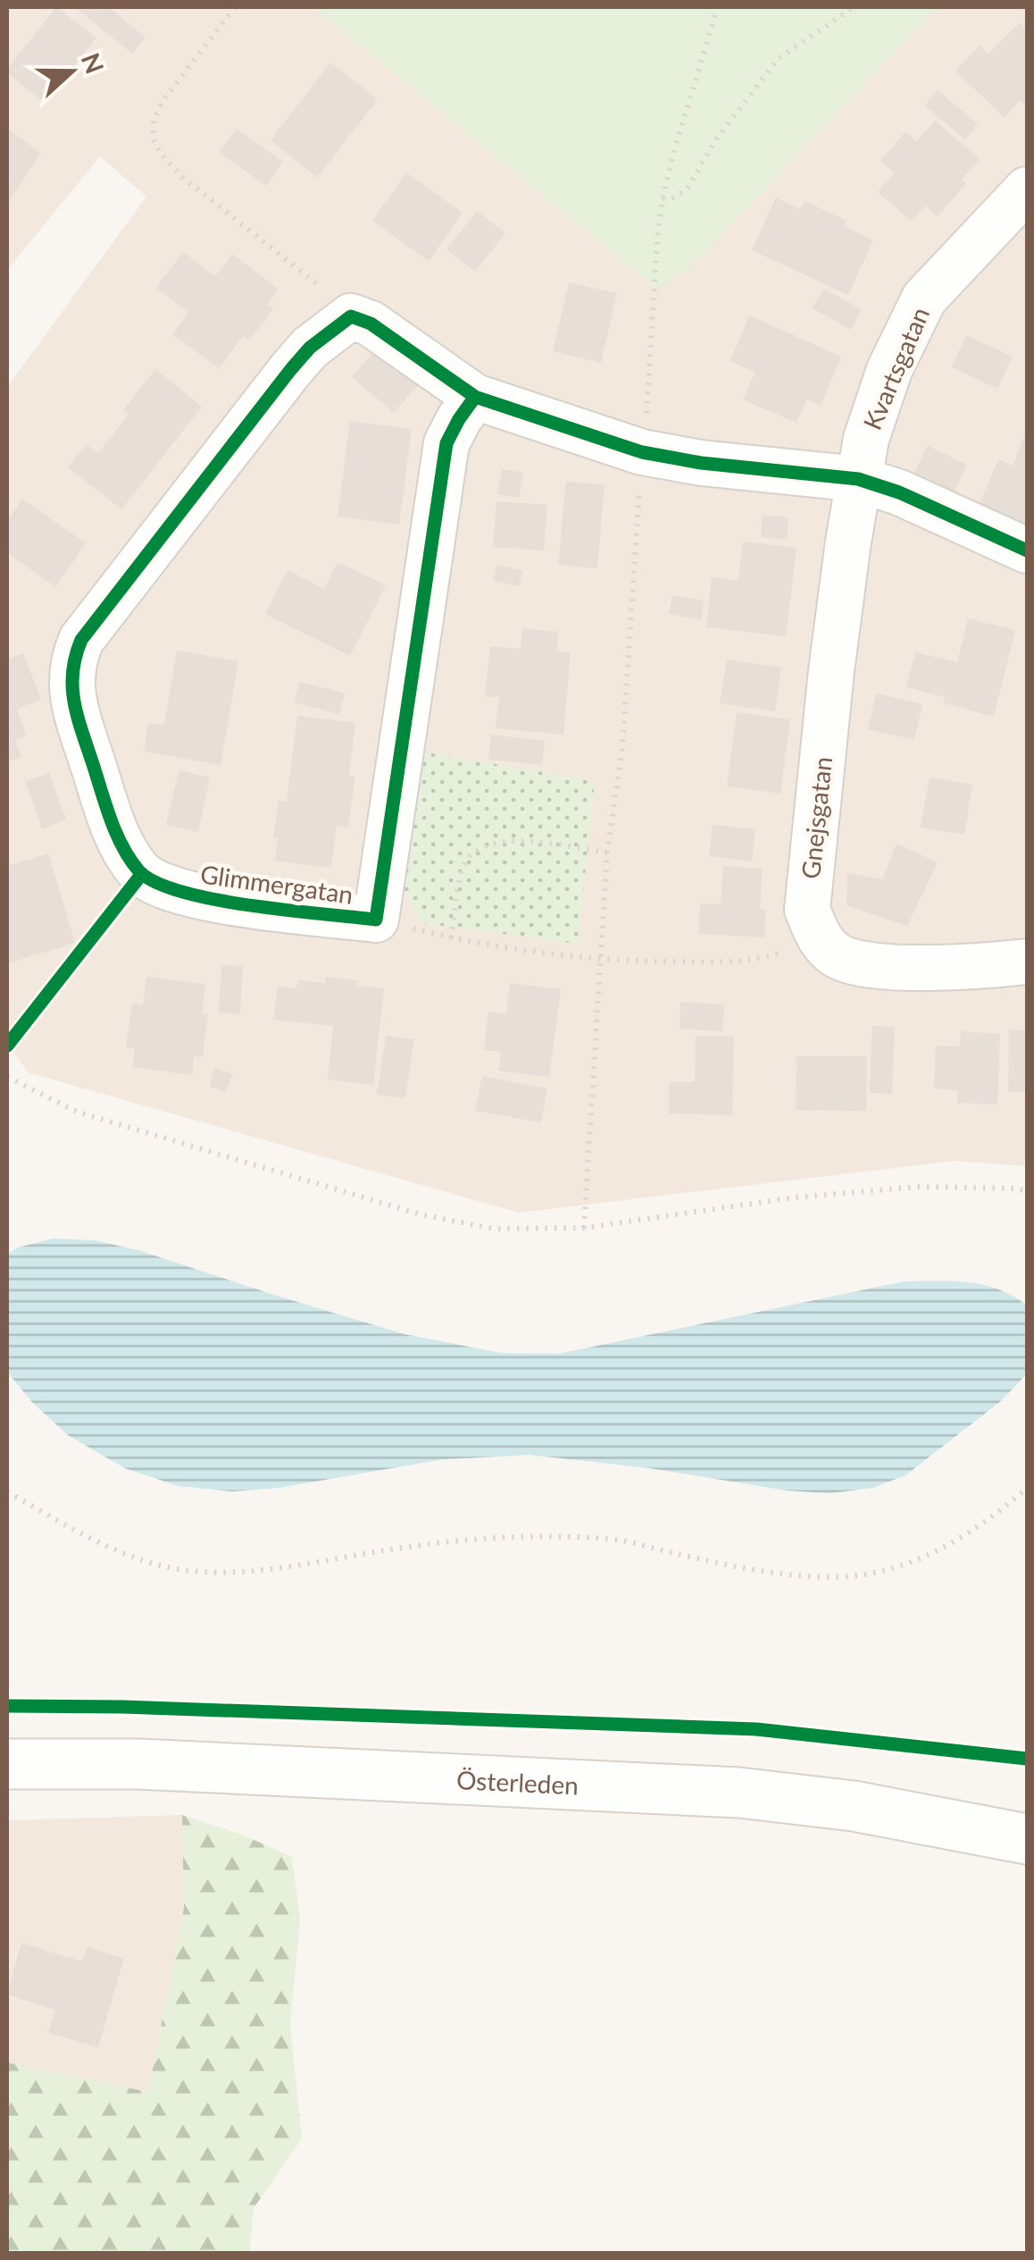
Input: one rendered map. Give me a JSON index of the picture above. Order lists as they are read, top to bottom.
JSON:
{
  "streets": {
    "main road": ["Österleden"],
    "street": ["Kvartsgatan", "Gnejsgatan", "Glimmergatan"]
  },
  "crossings": [
    ["Kvartsgatan", "Gnejsgatan"]
  ],
  "north": "right"
}
